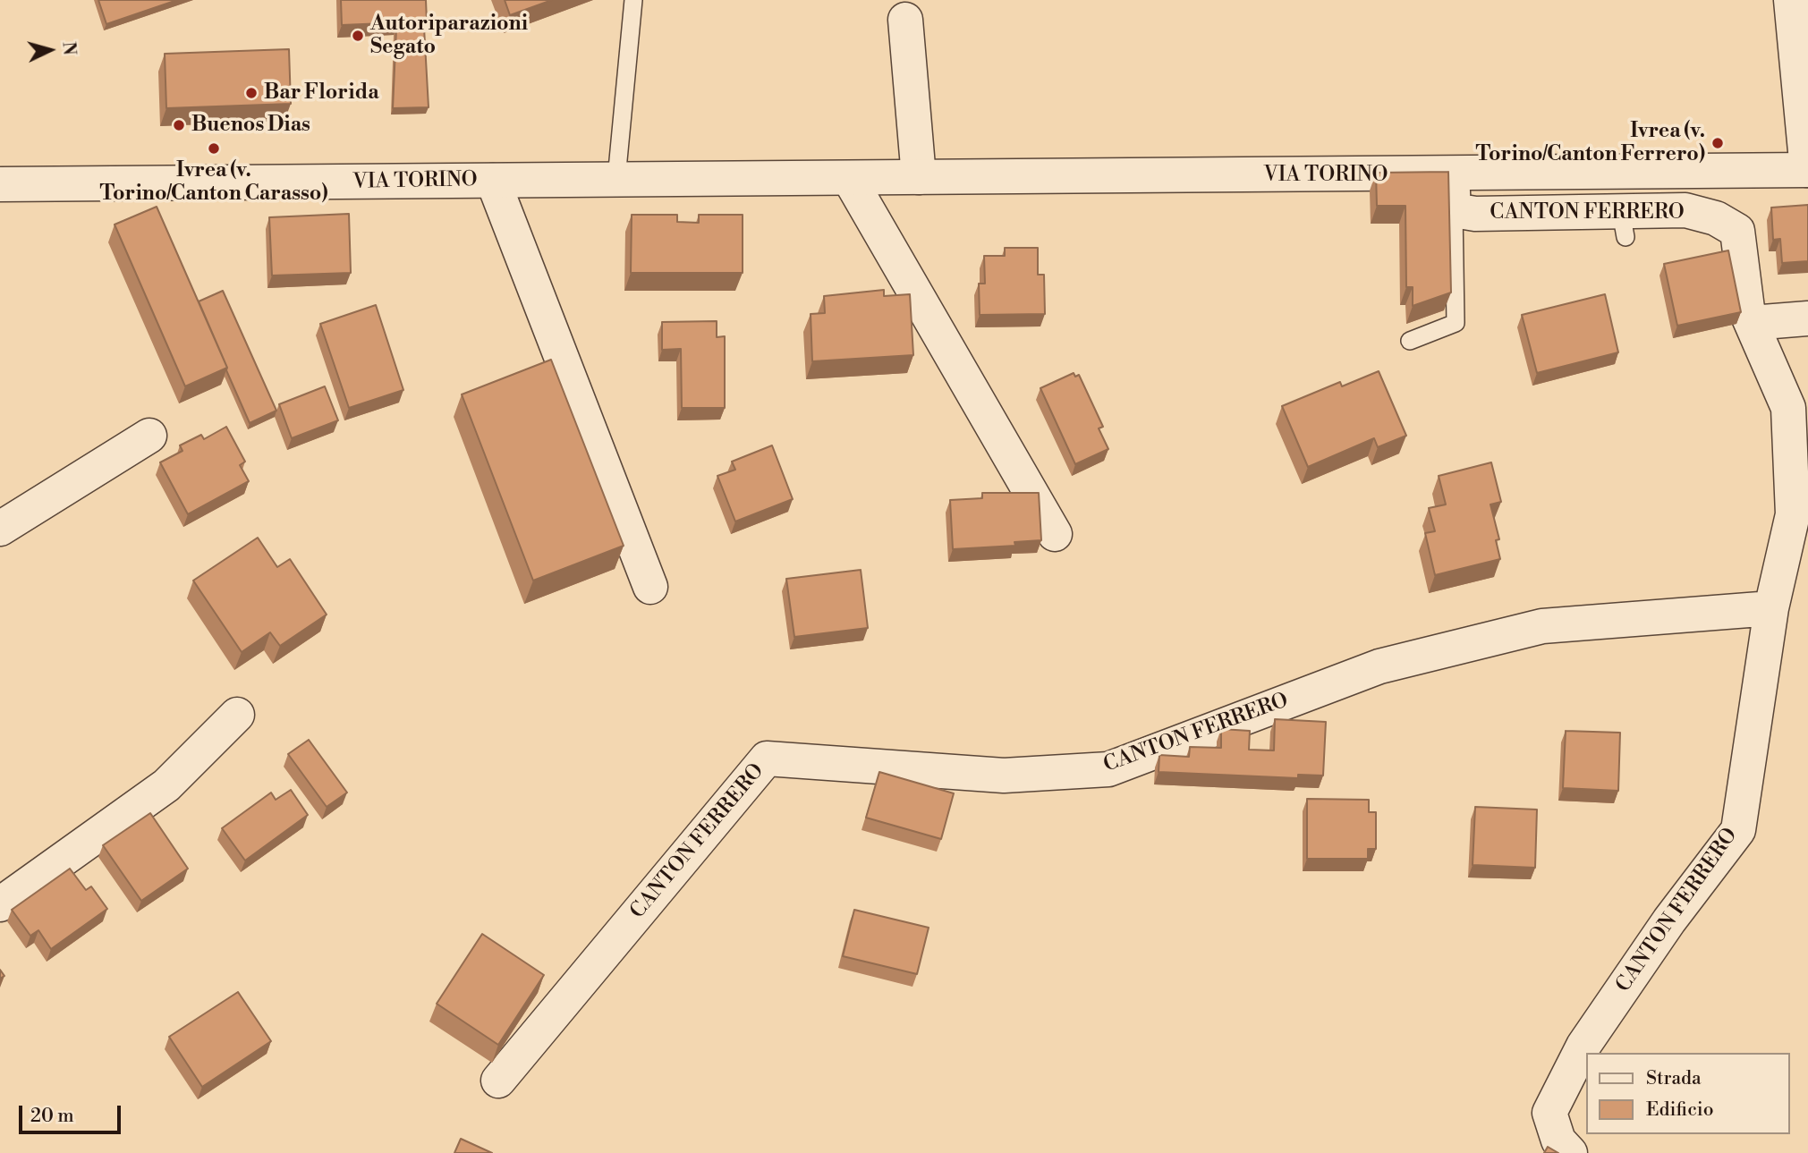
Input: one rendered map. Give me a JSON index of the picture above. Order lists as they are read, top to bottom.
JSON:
{
  "streets": {
    "street": ["VIA TORINO", "CANTON FERRERO"]
  },
  "places": [
    "Autoriparazioni Segato",
    "Bar Florida",
    "Buenos Dias",
    "Ivrea (v. Torino/Canton Ferrero)",
    "Ivrea (v. Torino/Canton Carasso)"
  ],
  "legend": ["Strada", "Edificio"],
  "scale_bar": "20 m",
  "north": "right"
}
